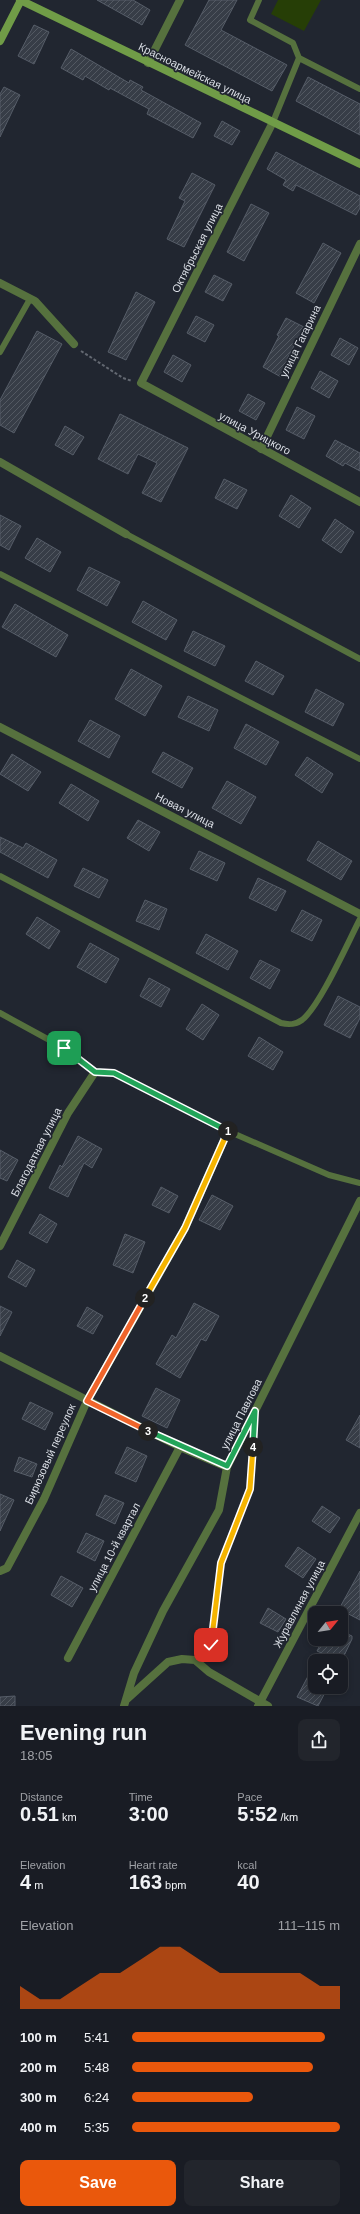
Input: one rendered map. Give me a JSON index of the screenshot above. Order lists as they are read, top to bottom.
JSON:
{
  "streets": {
    "street": [
      "Красноармейская улица",
      "Октябрьская улица",
      "улица Гагарина",
      "улица Урицкого",
      "Новая улица",
      "Благодатная улица",
      "улица Павлова",
      "Бирюзовый переулок",
      "улица 10-й квартал",
      "Журавлиная улица"
    ]
  },
  "crossings": [
    ["Красноармейская улица", "Октябрьская улица"],
    ["Октябрьская улица", "улица Урицкого"],
    ["улица Гагарина", "улица Урицкого"]
  ],
  "north": "top right",
  "page": {
    "pins": [
      "1",
      "2",
      "3",
      "4"
    ],
    "heading": ["Evening run", "18:05"],
    "stats": [
      ["Distance", "0.51 km"],
      ["Time", "3:00"],
      ["Pace", "5:52 /km"],
      ["Elevation", "4 m"],
      ["Heart rate", "163 bpm"],
      ["kcal", "40"]
    ],
    "chart": ["Elevation", "111–115 m"],
    "list": [
      {
        "name": "100 m",
        "note": "5:41"
      },
      {
        "name": "200 m",
        "note": "5:48"
      },
      {
        "name": "300 m",
        "note": "6:24"
      },
      {
        "name": "400 m",
        "note": "5:35"
      }
    ],
    "buttons": ["Save", "Share"]
  }
}
